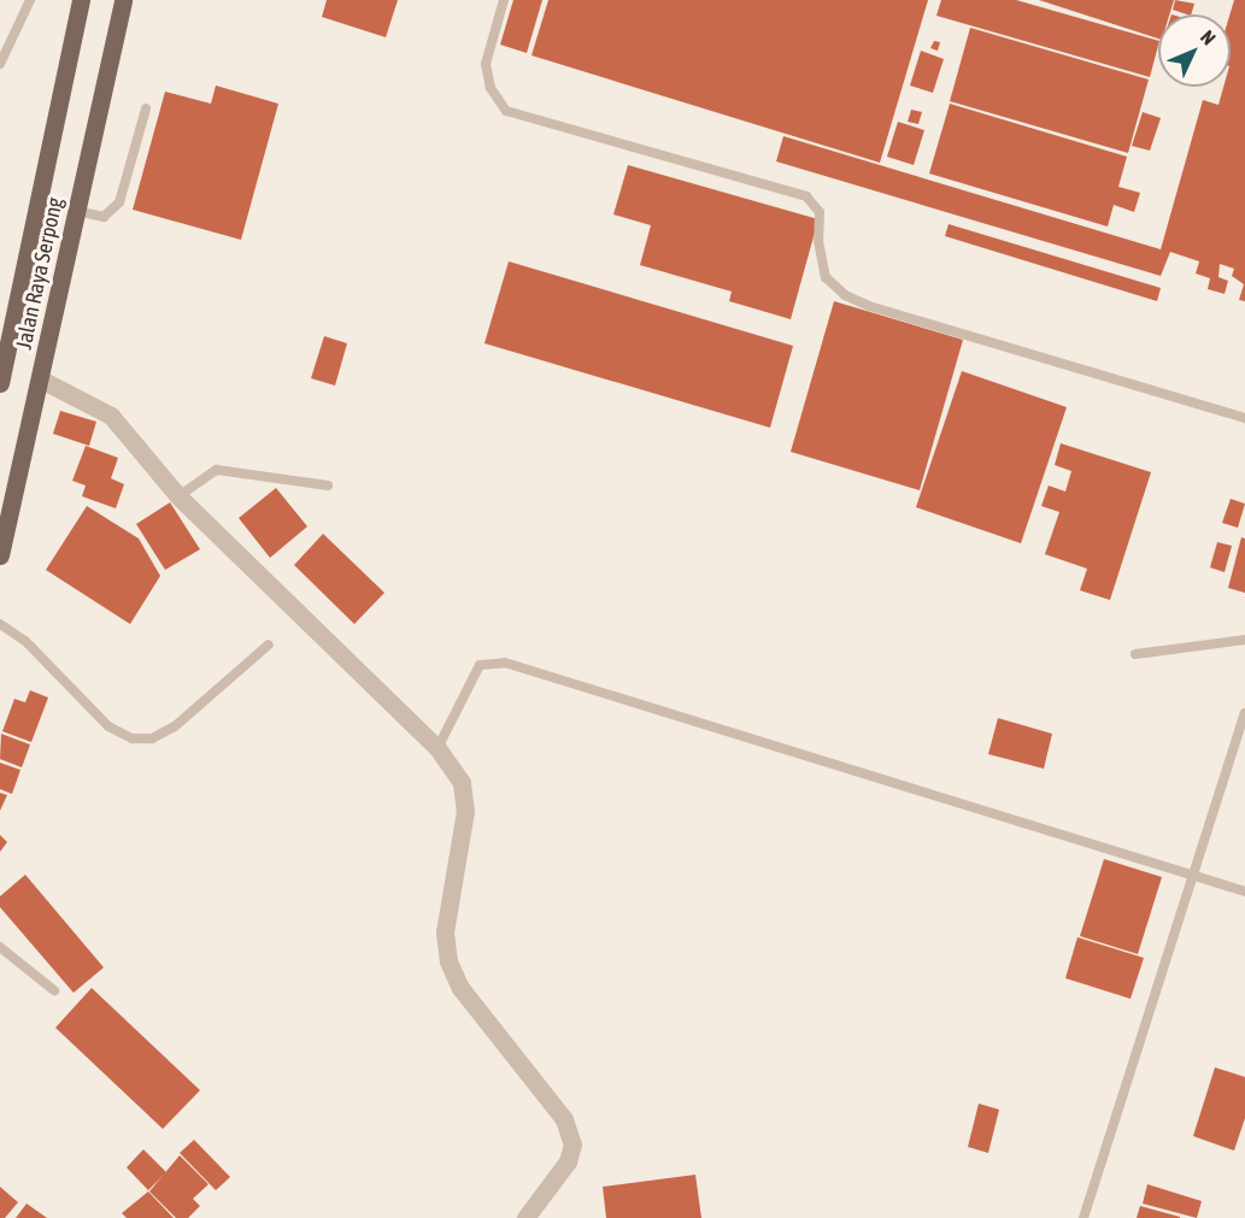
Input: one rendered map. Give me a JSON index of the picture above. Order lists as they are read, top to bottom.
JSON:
{
  "streets": {
    "main road": ["Jalan Raya Serpong"]
  },
  "north": "top right"
}
